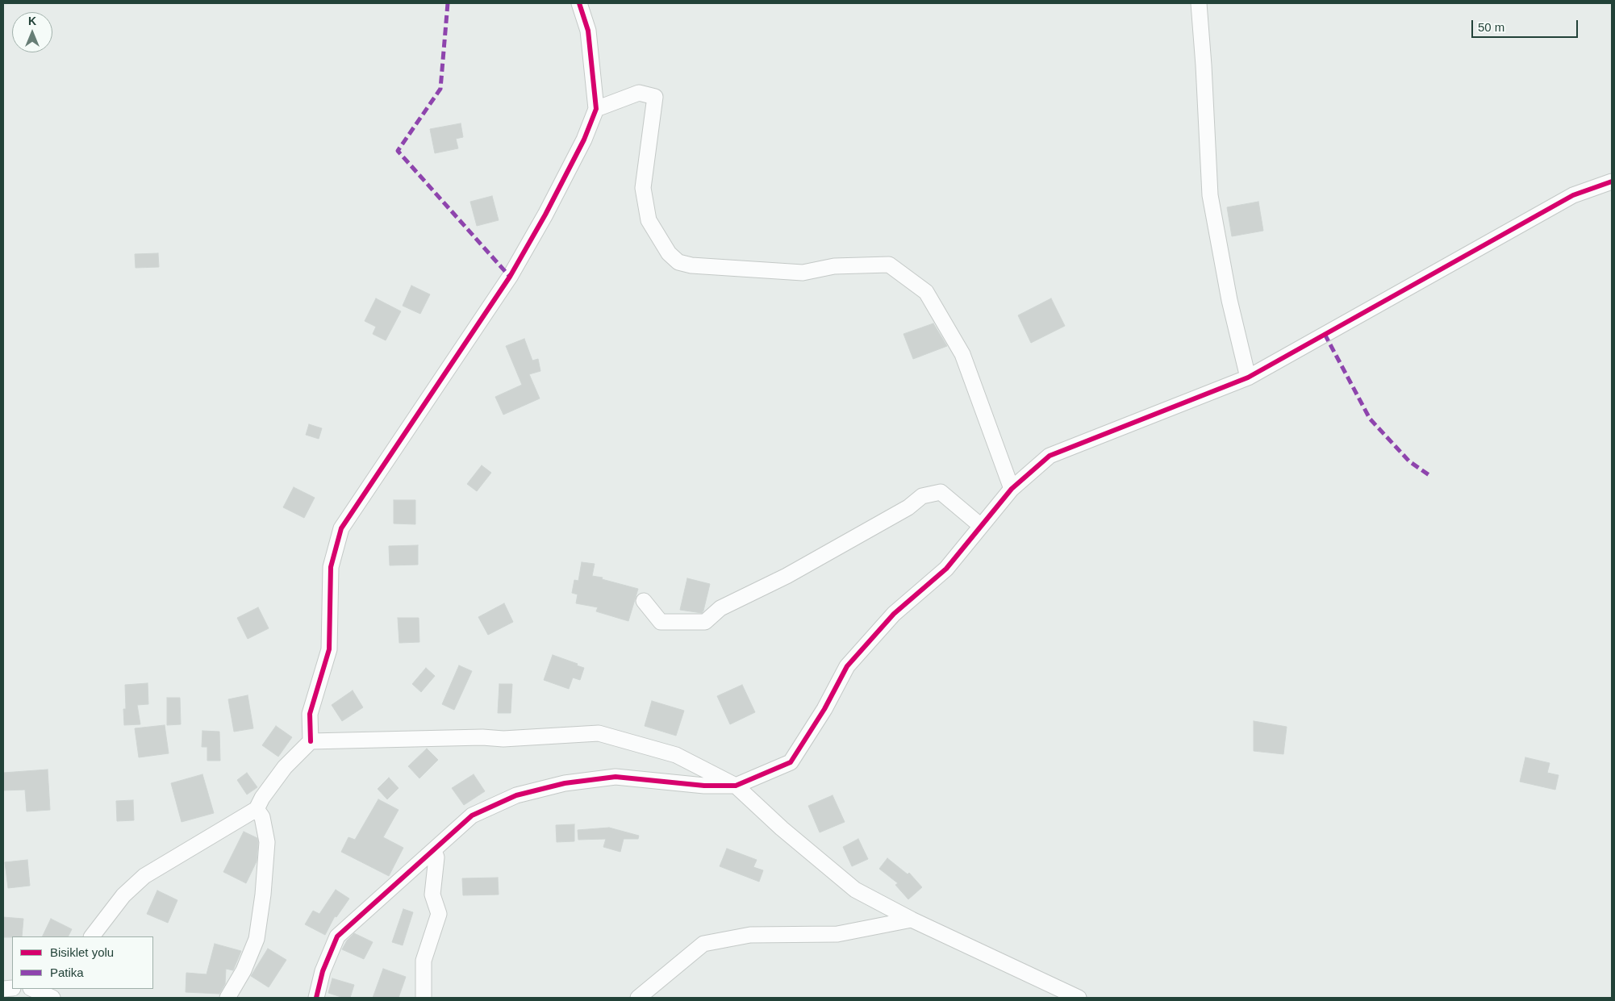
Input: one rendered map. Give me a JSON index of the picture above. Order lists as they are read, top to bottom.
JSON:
{
  "legend": ["Bisiklet yolu", "Patika"],
  "scale_bar": "50 m",
  "north": "top"
}
